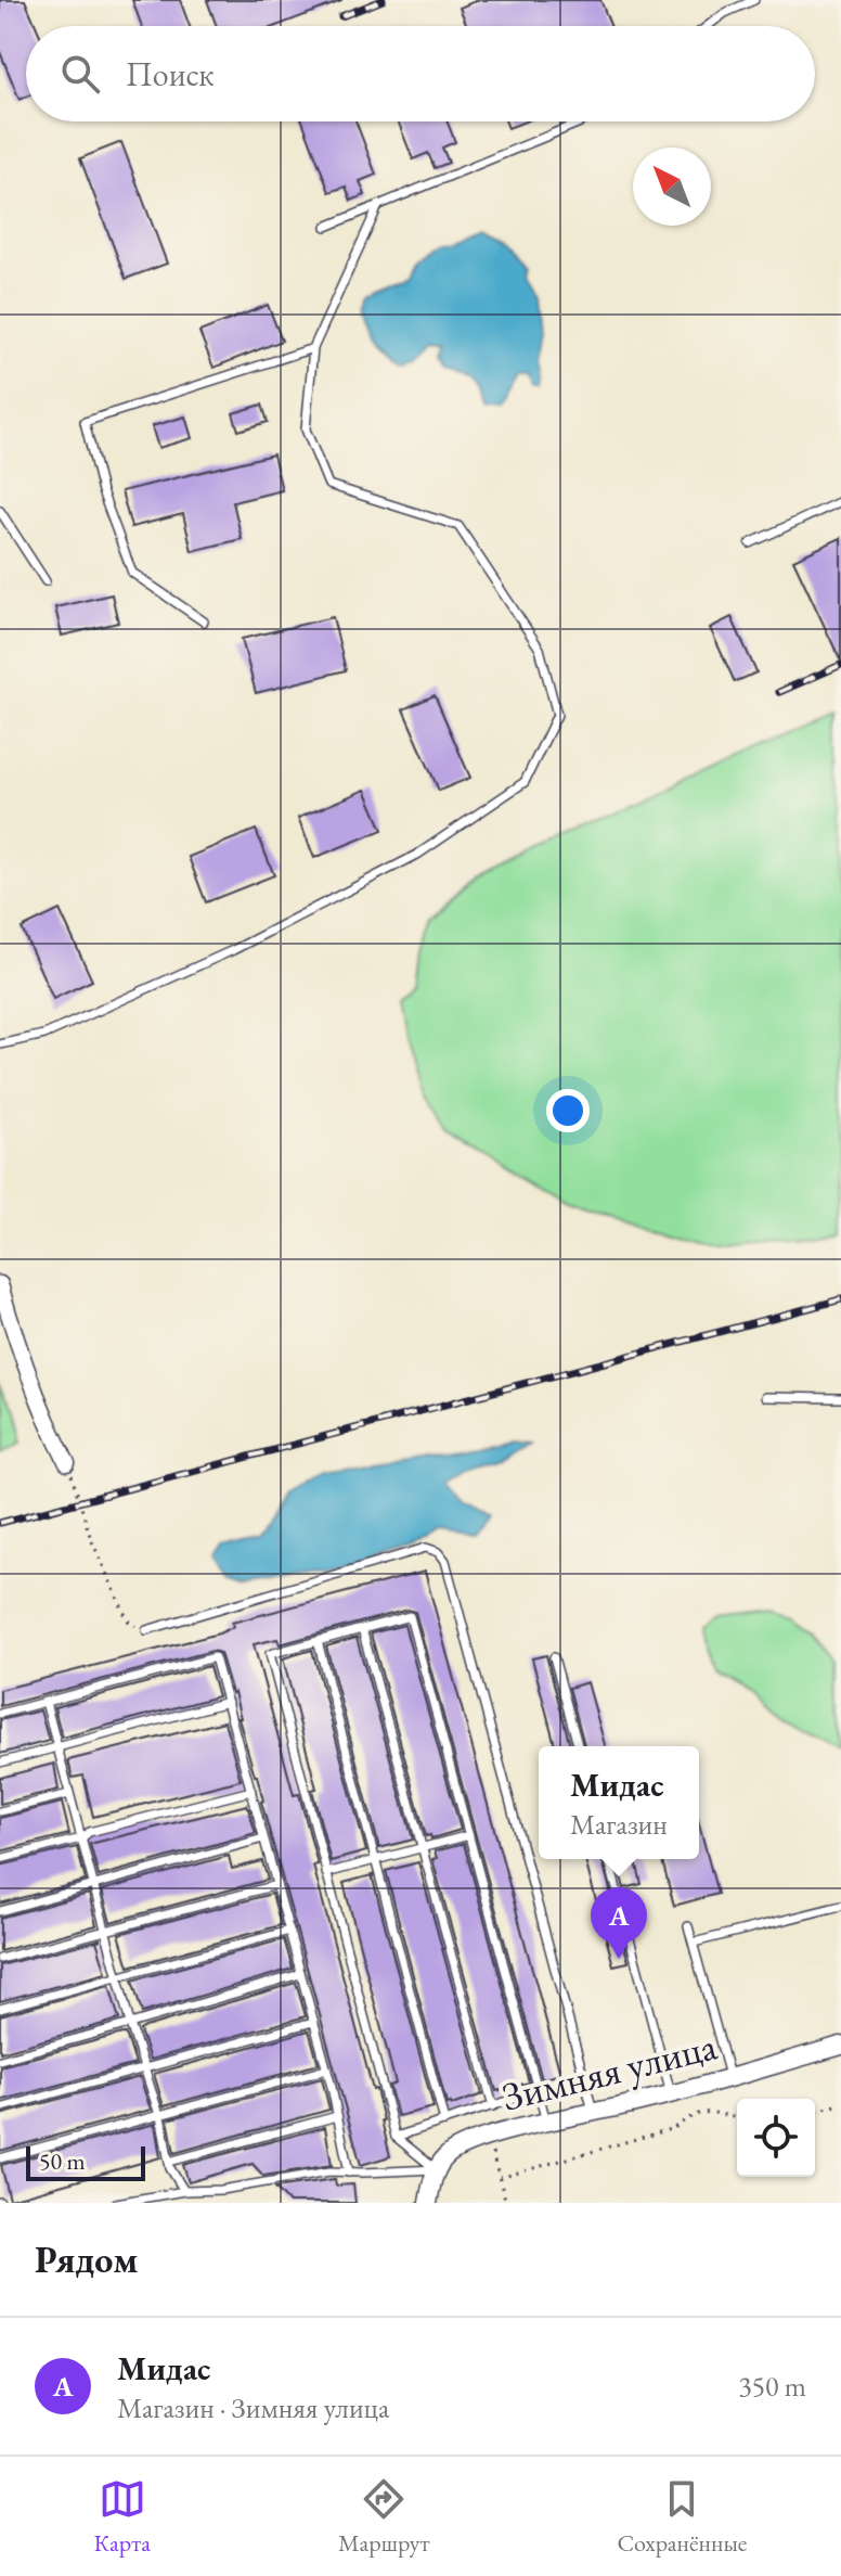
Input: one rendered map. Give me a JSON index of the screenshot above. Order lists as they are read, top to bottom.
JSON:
{
  "streets": {
    "street": ["Зимняя улица"]
  },
  "scale_bar": "50 m",
  "north": "top left",
  "page": {
    "search": "Поиск",
    "popup": ["Мидас", "Магазин"],
    "pins": "A",
    "scale": "50 m",
    "heading": "Рядом",
    "list": [
      {
        "mark": "A",
        "name": "Мидас",
        "note": "Магазин · Зимняя улица",
        "value": "350 m"
      }
    ],
    "nav": ["Карта", "Маршрут", "Сохранённые"]
  }
}
